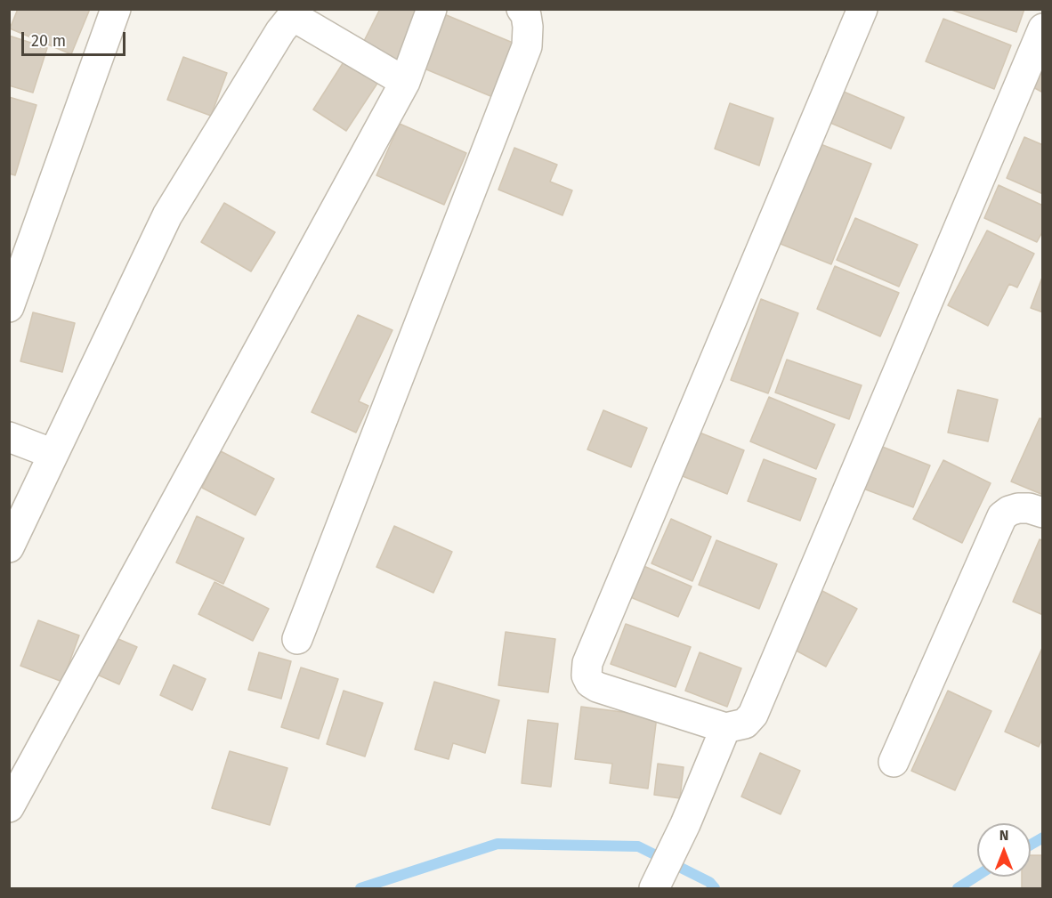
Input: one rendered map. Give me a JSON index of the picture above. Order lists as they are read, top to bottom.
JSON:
{
  "scale_bar": "20 m",
  "north": "top"
}
